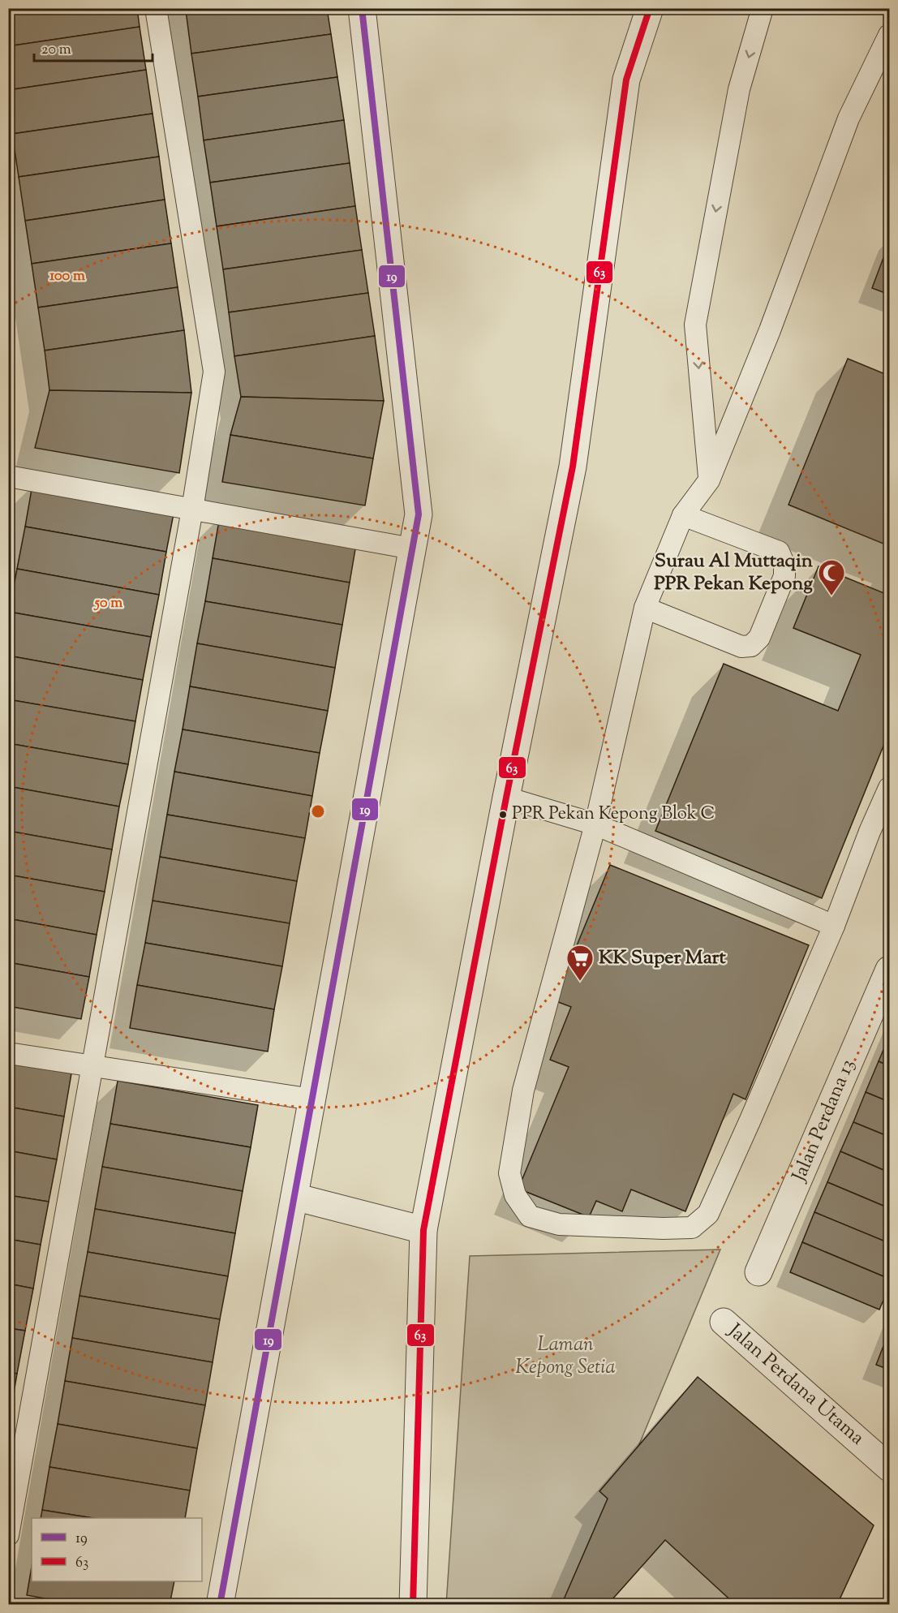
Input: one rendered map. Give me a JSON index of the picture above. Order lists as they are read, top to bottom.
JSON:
{
  "streets": {
    "street": ["Jalan Perdana 13", "Jalan Perdana Utama"]
  },
  "parks": ["Laman Kepong Setia"],
  "places": {
    "mosque": ["Surau Al Muttaqin PPR Pekan Kepong"],
    "other": ["PPR Pekan Kepong Blok C"],
    "supermarket": ["KK Super Mart"]
  },
  "lines": ["transit line 19", "transit line 63"],
  "legend": ["19", "63"],
  "scale_bar": "20 m",
  "rings": ["100 m", "50 m"]
}
